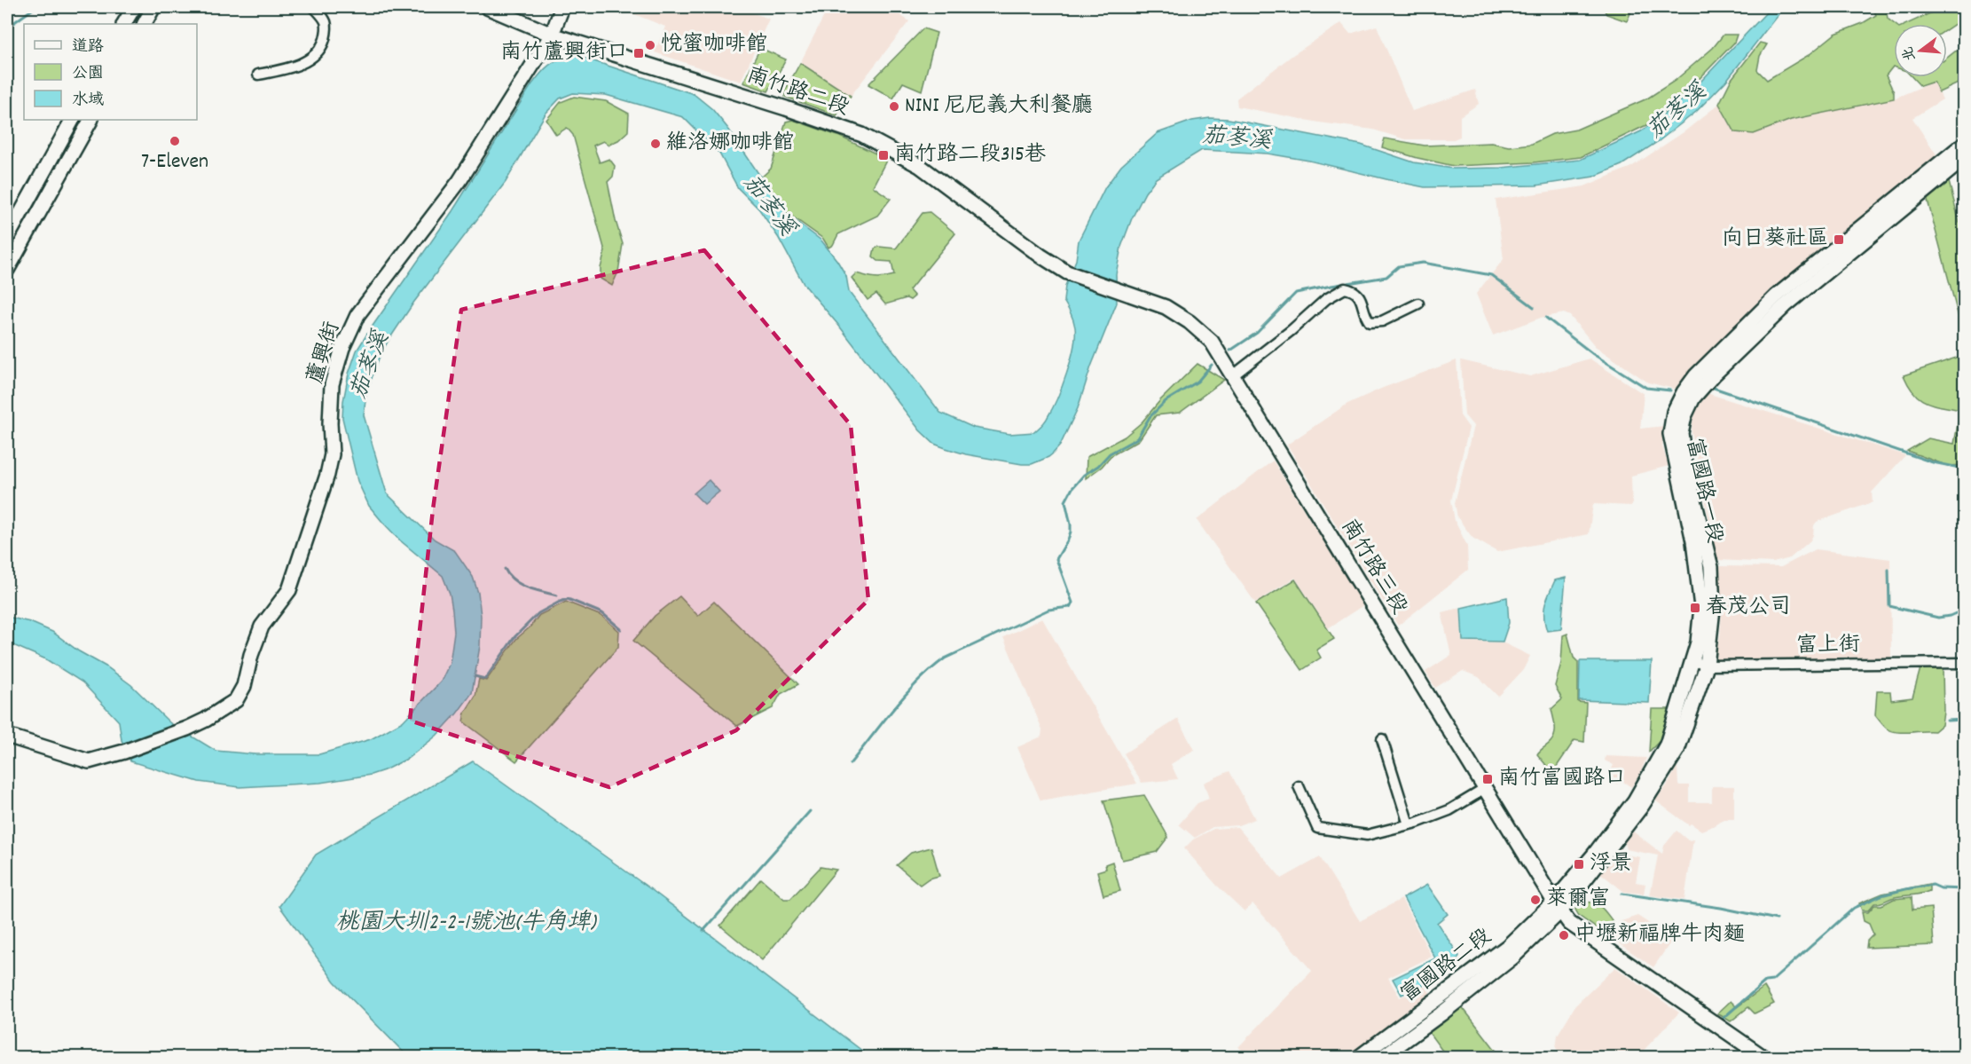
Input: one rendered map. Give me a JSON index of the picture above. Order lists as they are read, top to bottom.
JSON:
{
  "streets": {
    "street": [
      "南竹路二段",
      "蘆興街",
      "富國路一段",
      "南竹路三段",
      "富上街",
      "富國路二段"
    ]
  },
  "crossings": [
    ["南竹路二段", "蘆興街"],
    ["南竹路二段", "南竹路三段"],
    ["富國路一段", "南竹路三段"],
    ["富國路一段", "富上街"],
    ["富國路一段", "富國路二段"],
    ["南竹路三段", "富國路二段"]
  ],
  "water": ["茄苳溪", "桃園大圳2-2-1號池(牛角埤)"],
  "places": {
    "other": [
      "悅蜜咖啡館",
      "NINI 尼尼義大利餐廳",
      "7-Eleven",
      "維洛娜咖啡館",
      "萊爾富",
      "中壢新福牌牛肉麵"
    ],
    "transit": [
      "南竹蘆興街口",
      "南竹路二段315巷",
      "向日葵社區",
      "春茂公司",
      "南竹富國路口",
      "浮景"
    ]
  },
  "legend": ["道路", "公園", "水域"],
  "north": "left"
}
